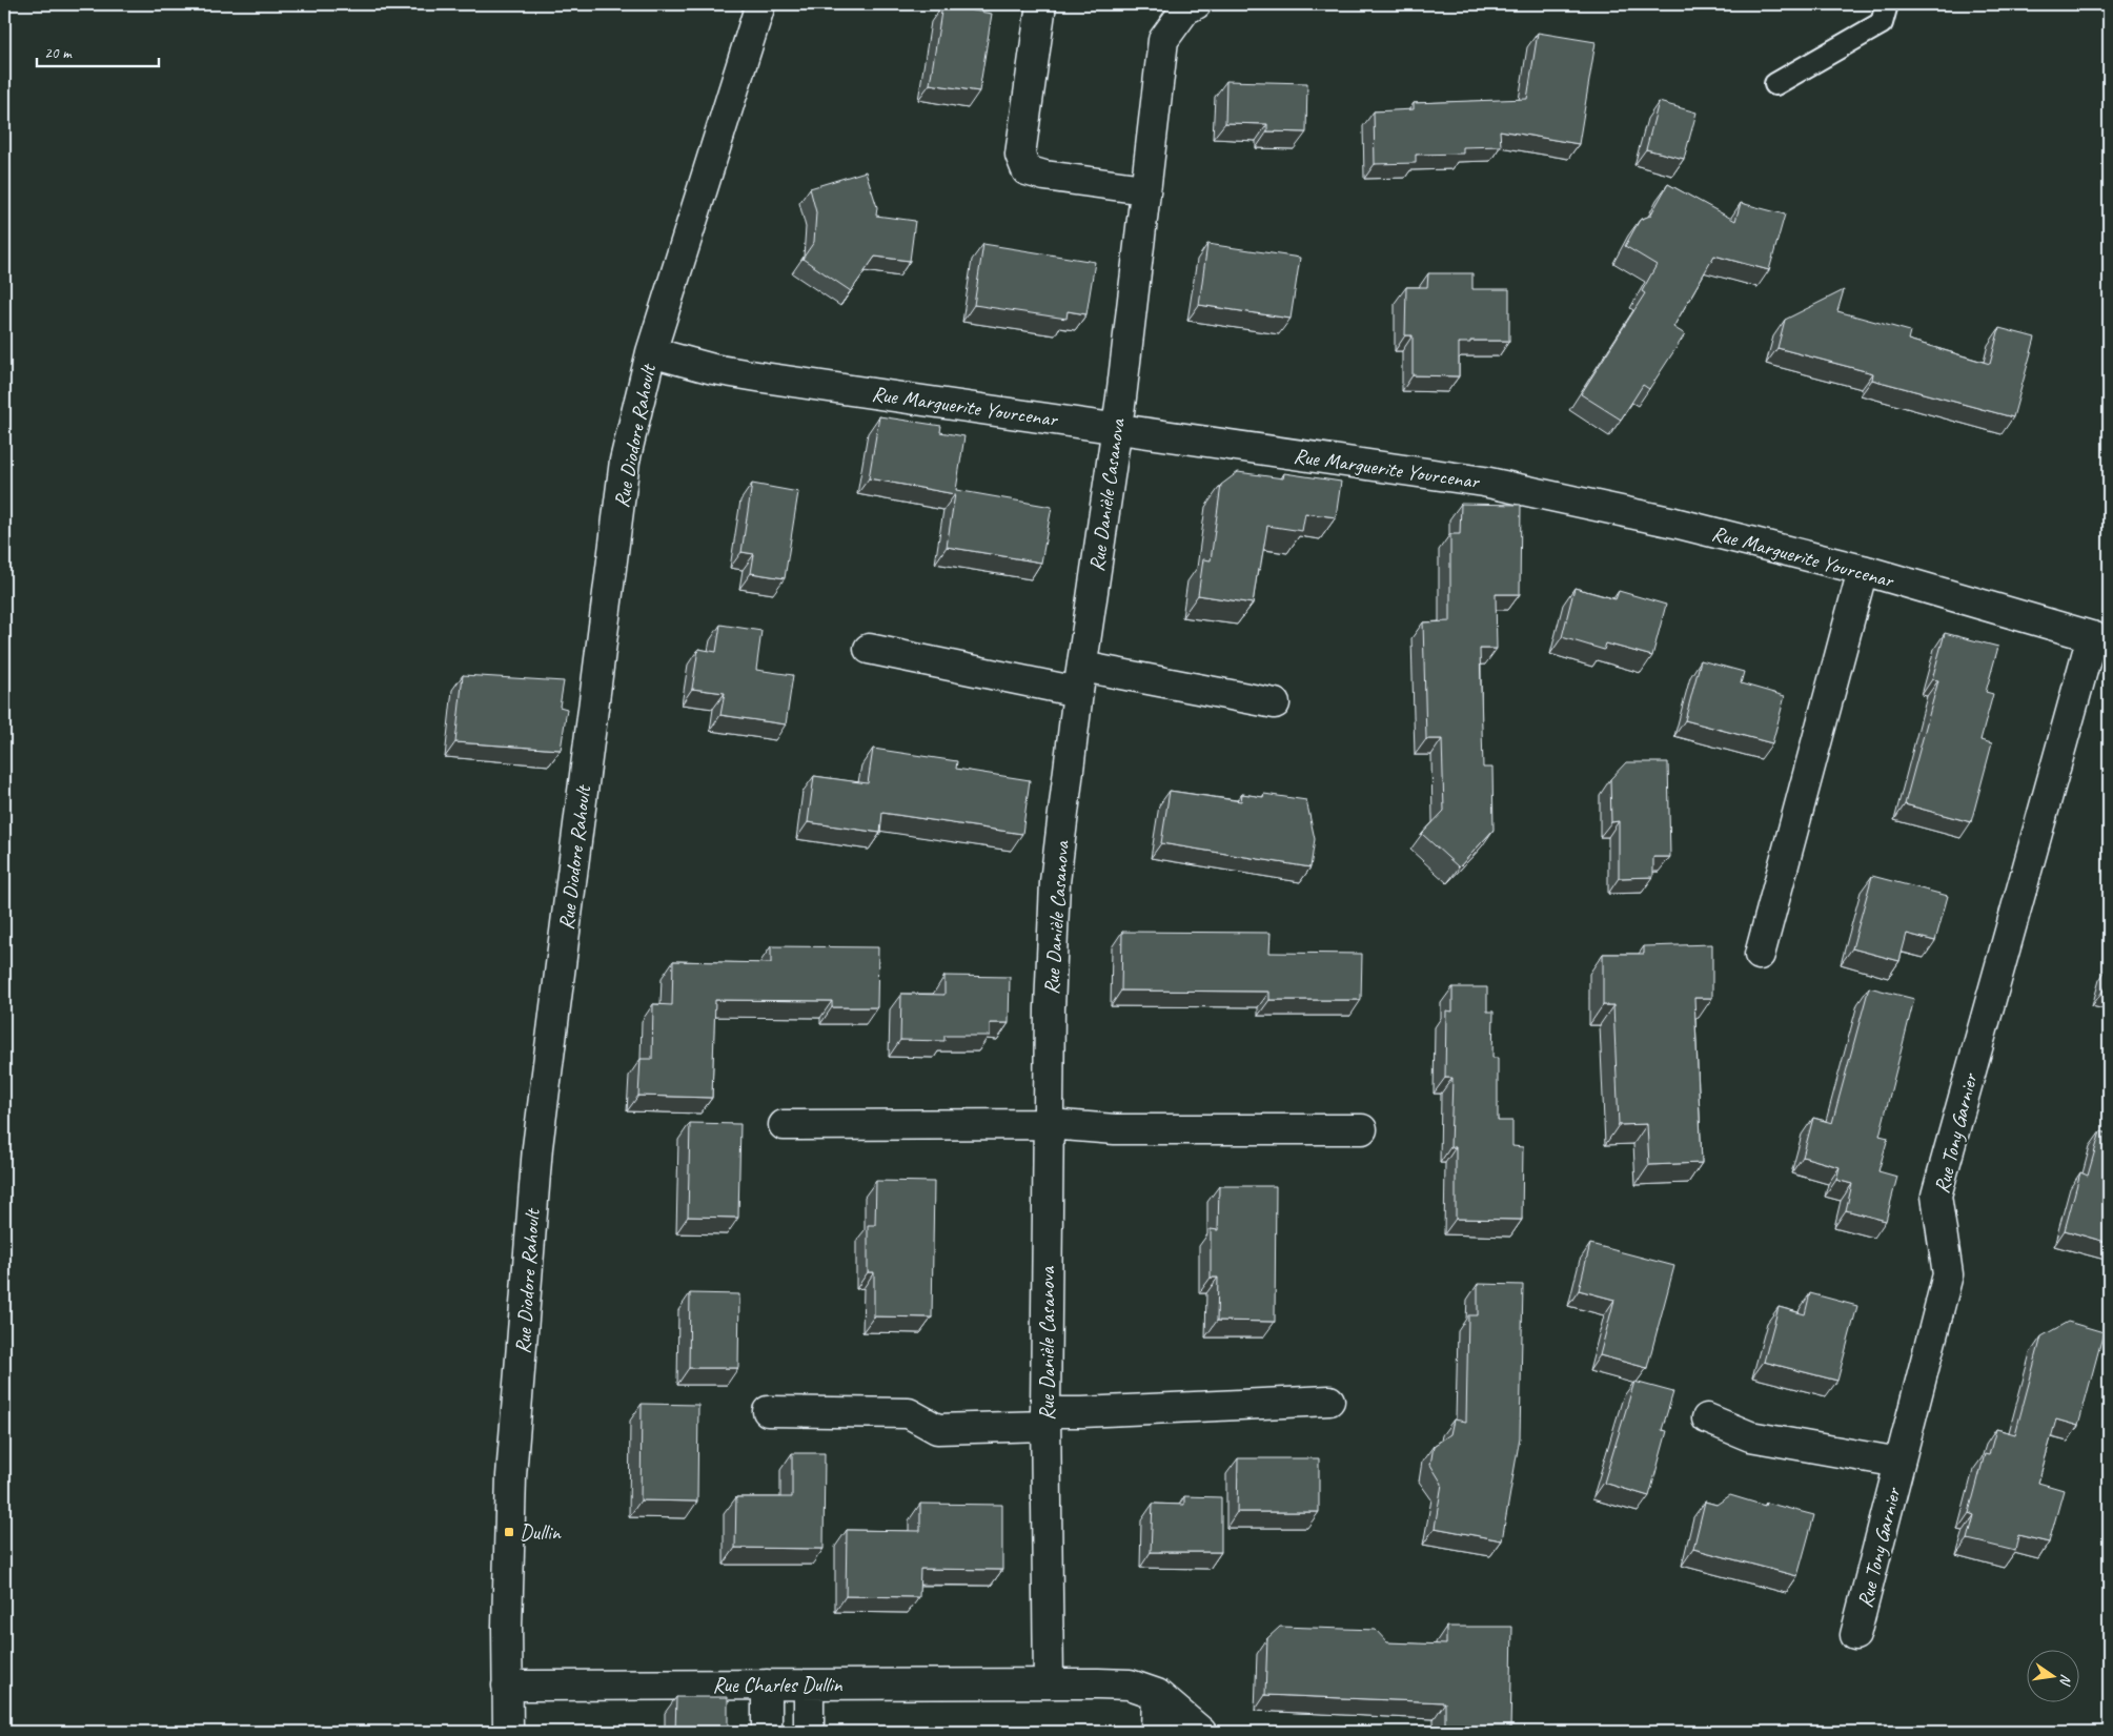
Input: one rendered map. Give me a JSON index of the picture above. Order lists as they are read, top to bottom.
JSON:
{
  "streets": {
    "street": [
      "Rue Marguerite Yourcenar",
      "Rue Diodore Rahoult",
      "Rue Danièle Casanova",
      "Rue Tony Garnier",
      "Rue Charles Dullin"
    ]
  },
  "crossings": [
    ["Rue Marguerite Yourcenar", "Rue Diodore Rahoult"],
    ["Rue Marguerite Yourcenar", "Rue Danièle Casanova"],
    ["Rue Marguerite Yourcenar", "Rue Tony Garnier"],
    ["Rue Diodore Rahoult", "Rue Charles Dullin"],
    ["Rue Danièle Casanova", "Rue Charles Dullin"]
  ],
  "places": {
    "transit": ["Dullin"]
  },
  "scale_bar": "20 m",
  "north": "right"
}
